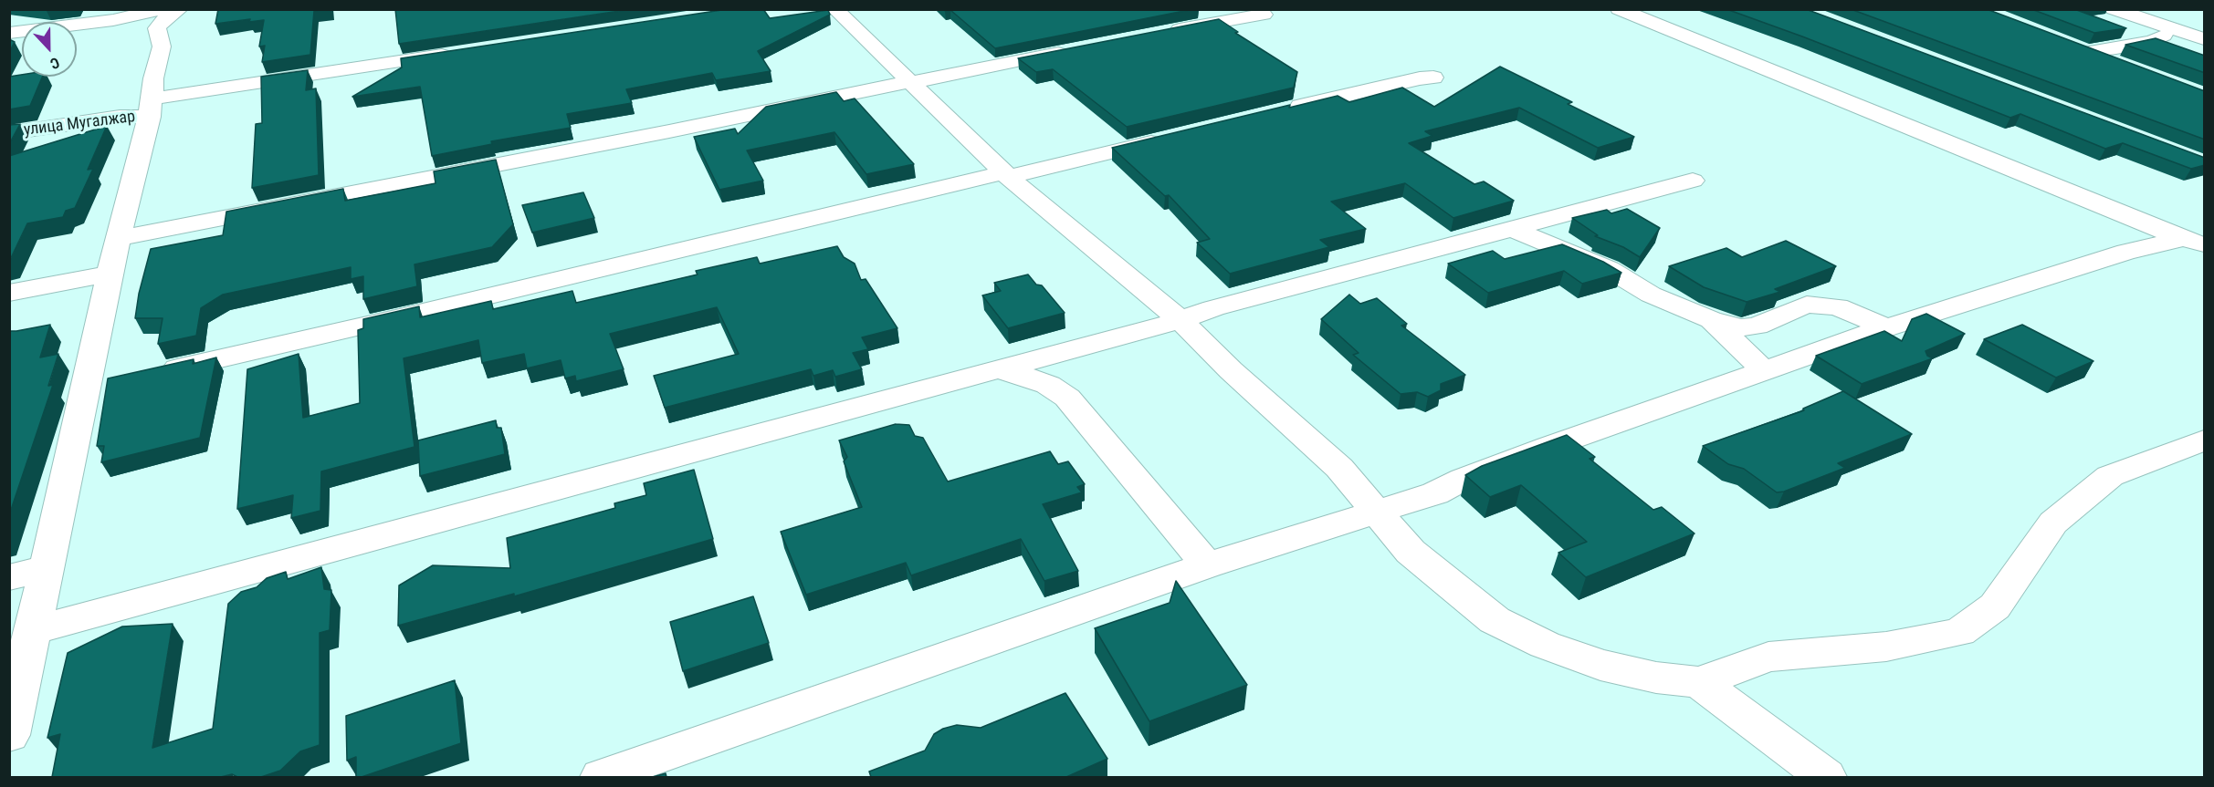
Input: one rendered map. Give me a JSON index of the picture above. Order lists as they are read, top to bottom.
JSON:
{
  "streets": {
    "street": ["улица Мугалжар"]
  },
  "north": "bottom"
}
